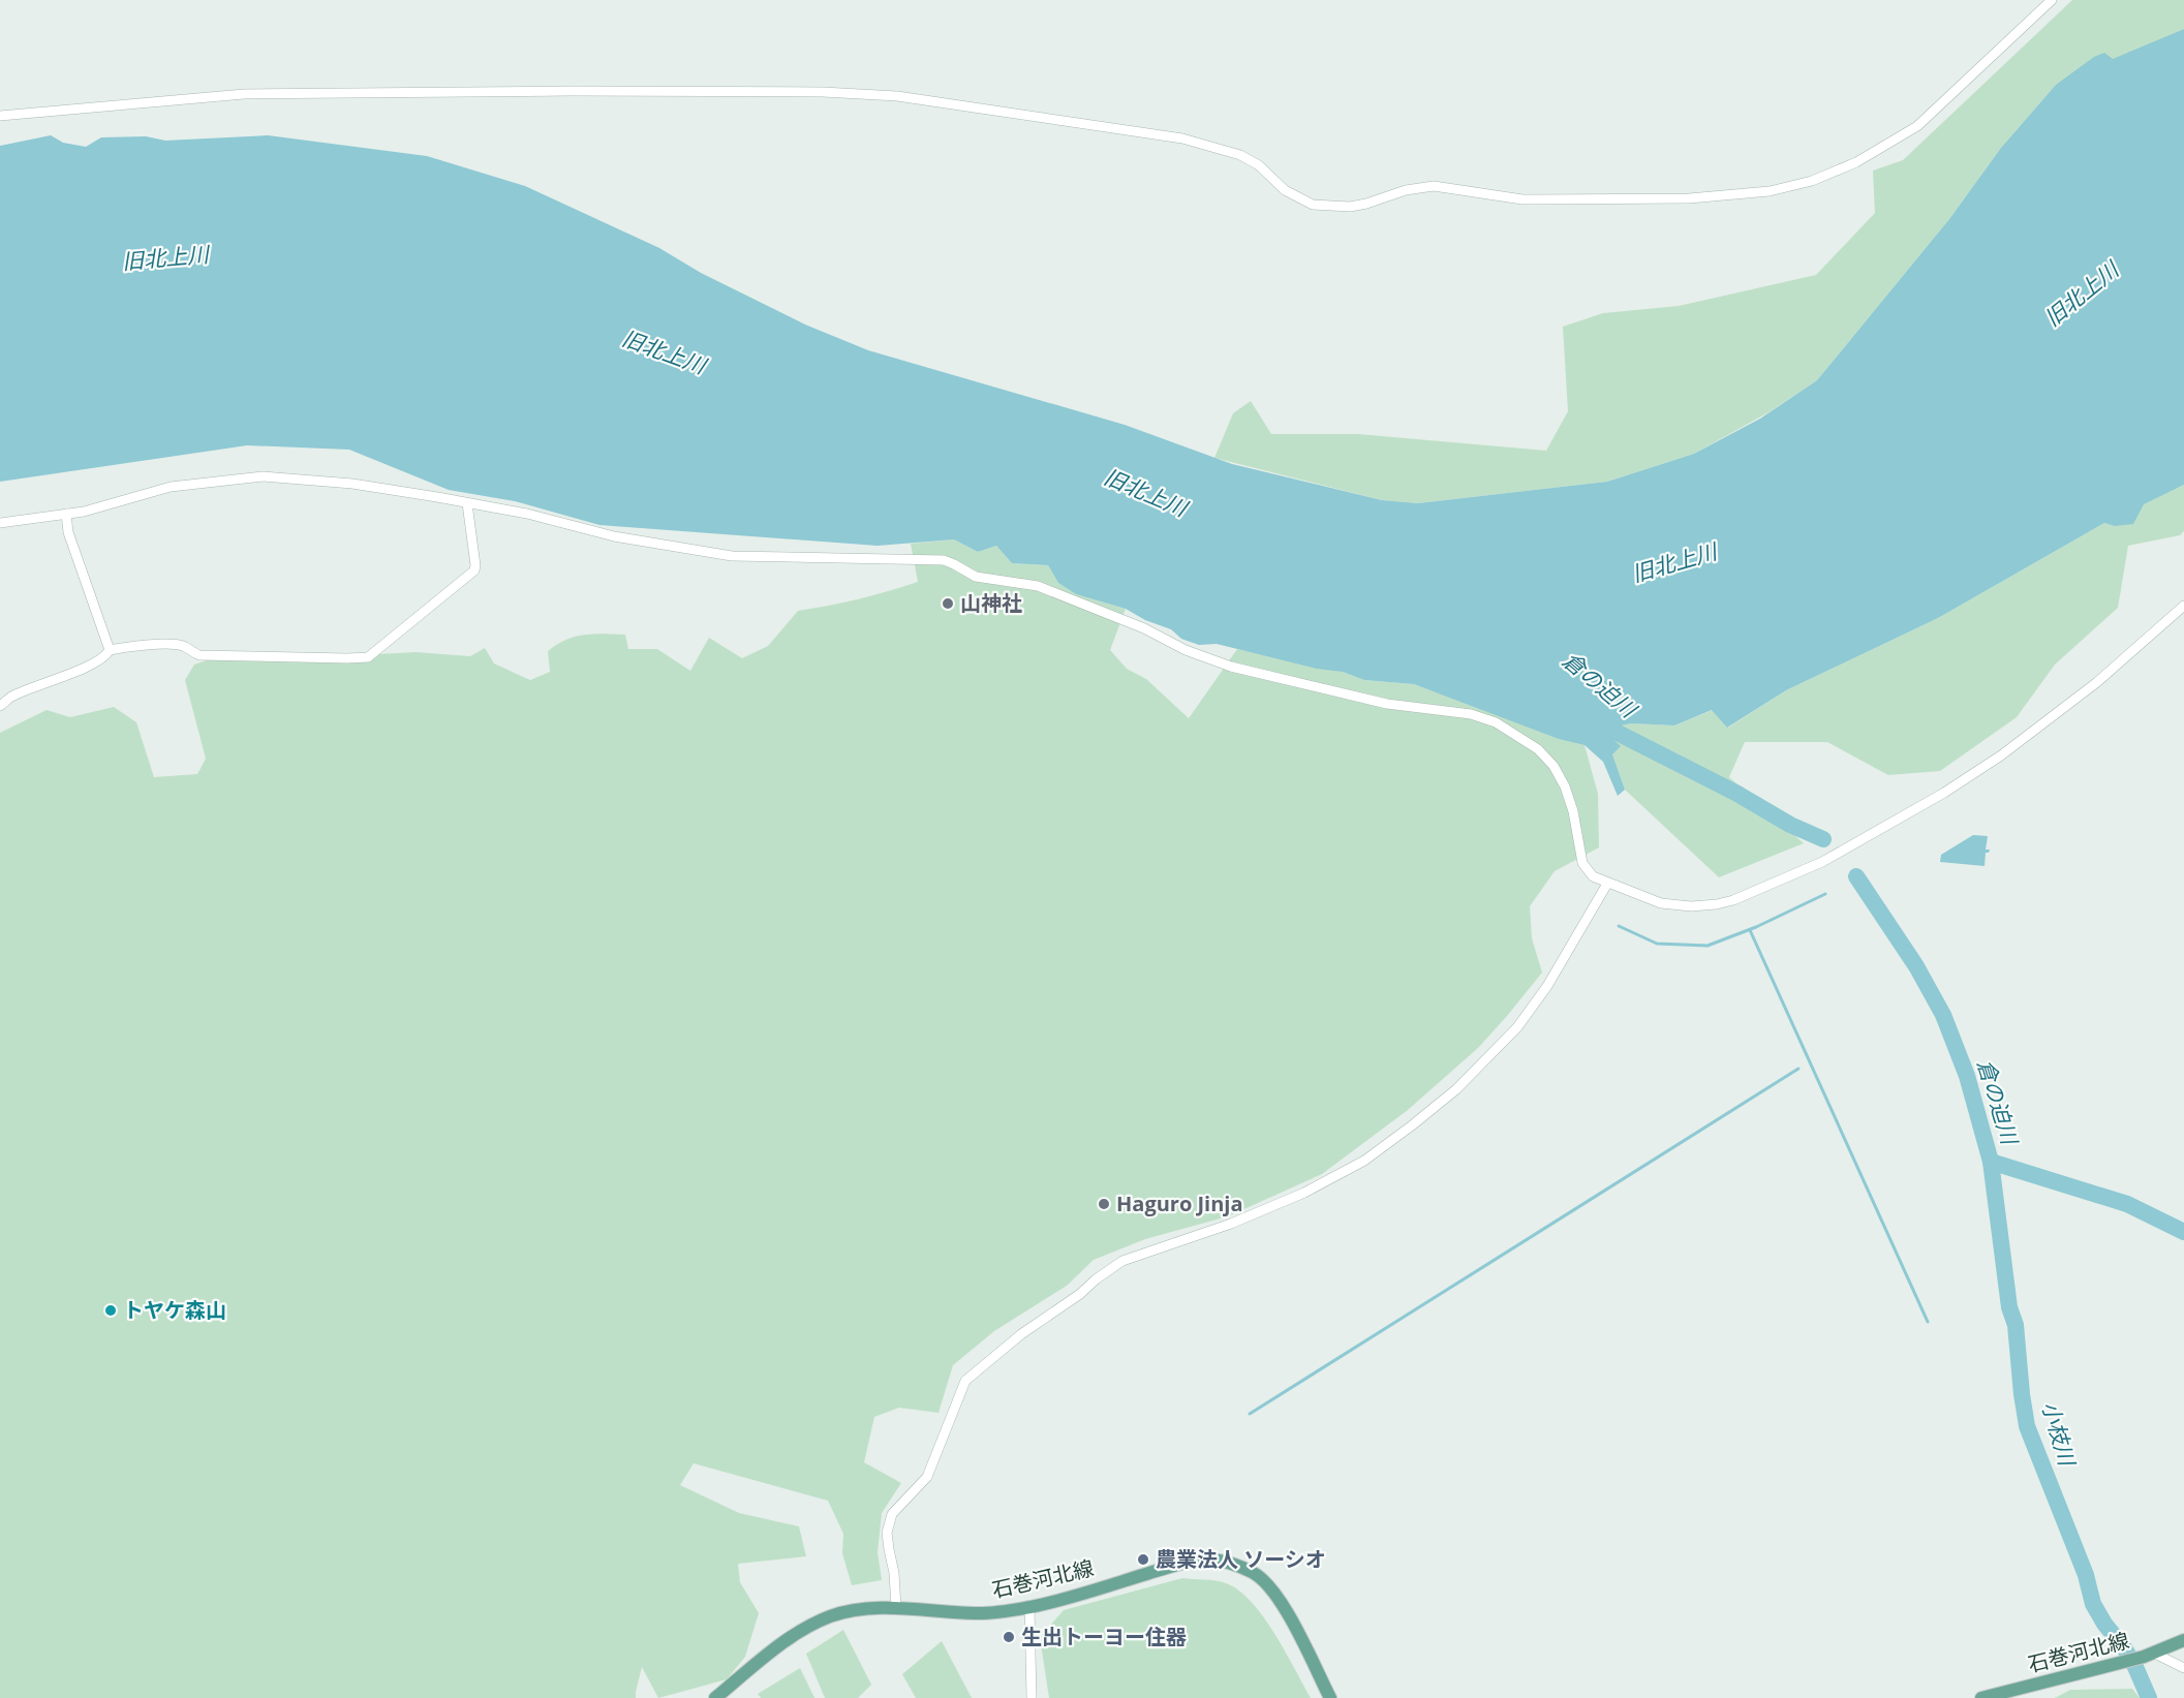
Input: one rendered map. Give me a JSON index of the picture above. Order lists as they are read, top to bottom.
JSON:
{
  "streets": {
    "main road": ["石巻河北線"]
  },
  "water": ["旧北上川", "倉の迫川", "小枝川"],
  "places": [
    "山神社",
    "Haguro Jinja",
    "トヤケ森山",
    "農業法人 ソーシオ",
    "生出トーヨー住器"
  ]
}
